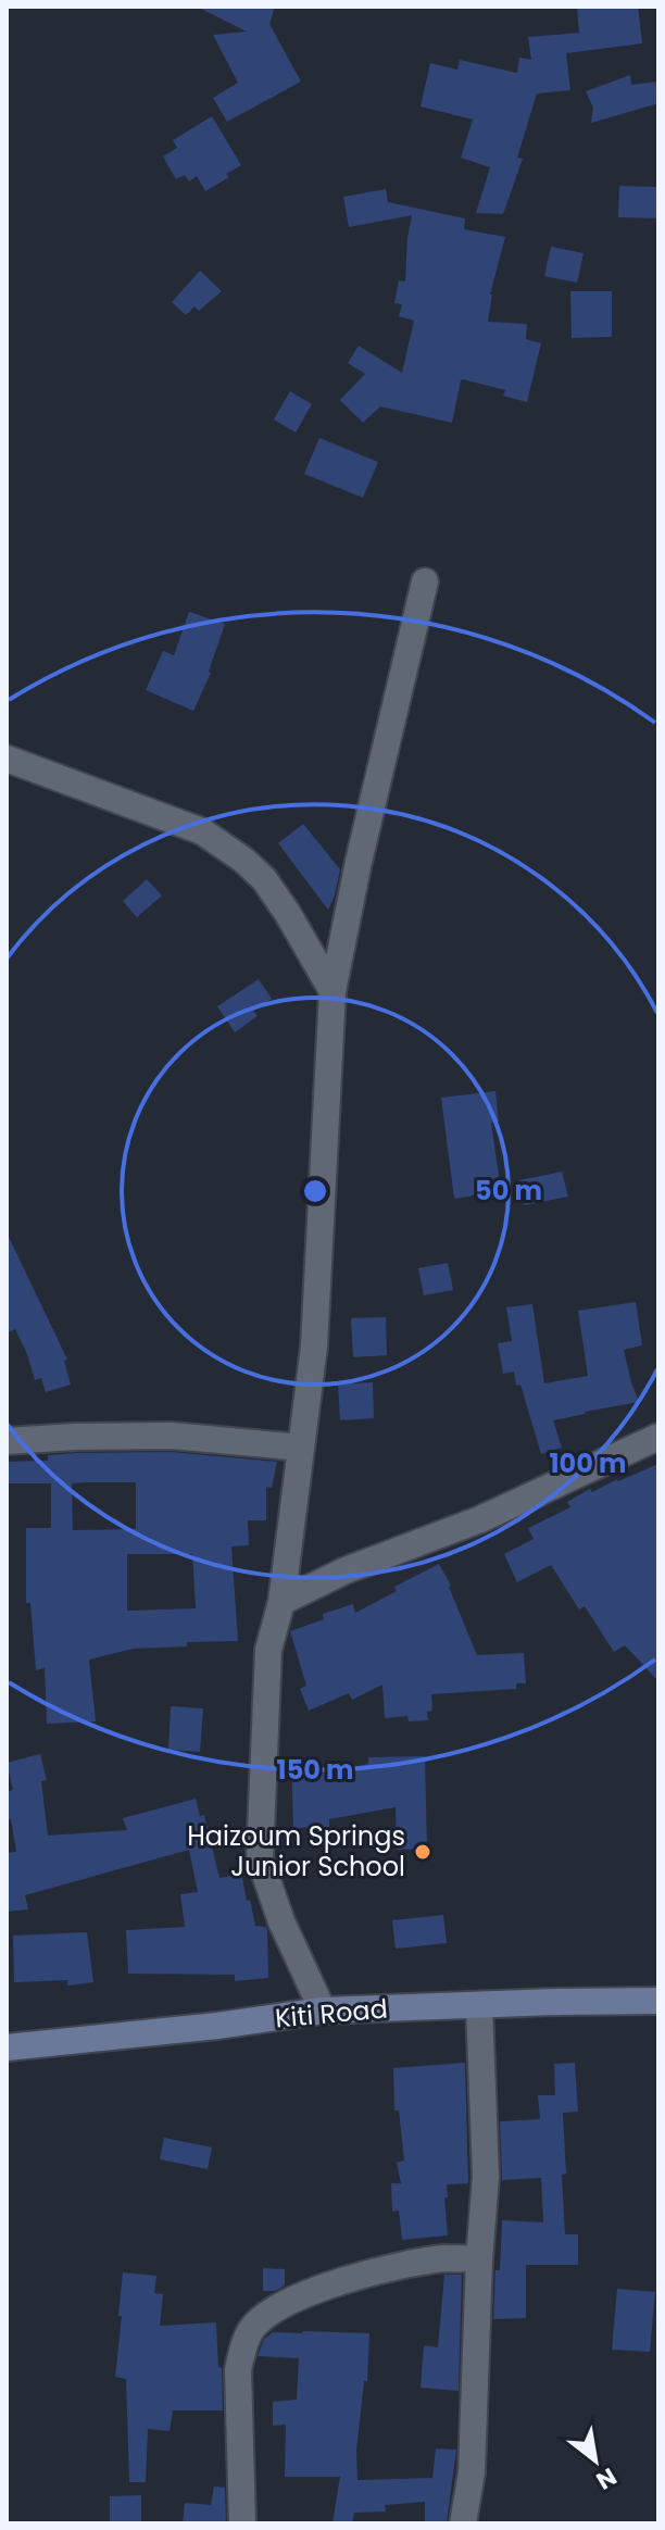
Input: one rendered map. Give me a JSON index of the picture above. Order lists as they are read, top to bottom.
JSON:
{
  "streets": {
    "street": ["Kiti Road"]
  },
  "places": ["Haizoum Springs Junior School"],
  "north": "bottom right",
  "rings": ["50 m", "100 m", "150 m"]
}
